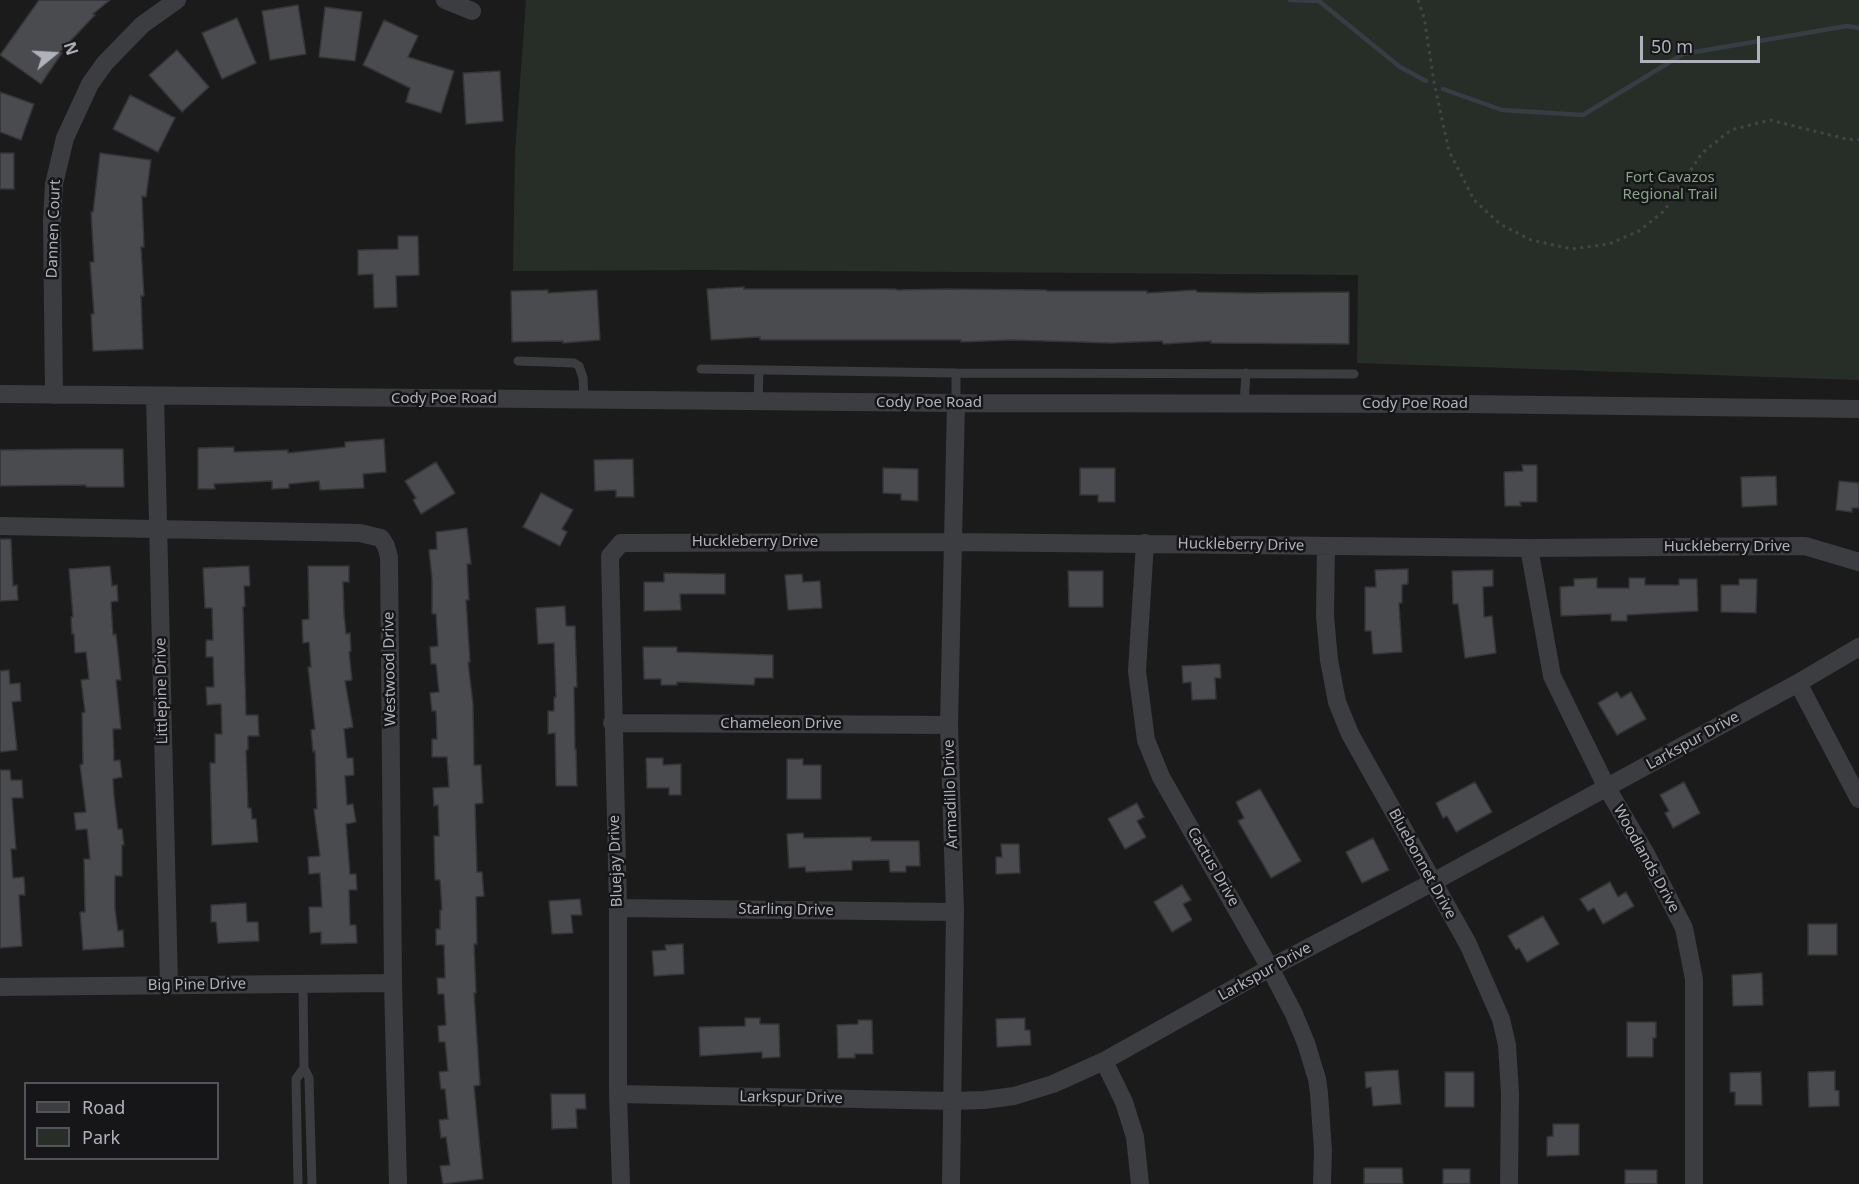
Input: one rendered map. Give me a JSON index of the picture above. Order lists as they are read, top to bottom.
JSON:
{
  "streets": {
    "street": [
      "Dannen Court",
      "Cody Poe Road",
      "Huckleberry Drive",
      "Westwood Drive",
      "Littlepine Drive",
      "Chameleon Drive",
      "Larkspur Drive",
      "Armadillo Drive",
      "Woodlands Drive",
      "Bluejay Drive",
      "Bluebonnet Drive",
      "Cactus Drive",
      "Starling Drive",
      "Big Pine Drive"
    ]
  },
  "crossings": [
    ["Dannen Court", "Cody Poe Road"],
    ["Cody Poe Road", "Littlepine Drive"],
    ["Cody Poe Road", "Armadillo Drive"],
    ["Huckleberry Drive", "Armadillo Drive"],
    ["Huckleberry Drive", "Woodlands Drive"],
    ["Huckleberry Drive", "Bluejay Drive"],
    ["Huckleberry Drive", "Bluebonnet Drive"],
    ["Huckleberry Drive", "Cactus Drive"],
    ["Westwood Drive", "Littlepine Drive"],
    ["Westwood Drive", "Big Pine Drive"],
    ["Littlepine Drive", "Big Pine Drive"],
    ["Chameleon Drive", "Armadillo Drive"],
    ["Chameleon Drive", "Bluejay Drive"],
    ["Larkspur Drive", "Armadillo Drive"],
    ["Larkspur Drive", "Woodlands Drive"],
    ["Larkspur Drive", "Bluejay Drive"],
    ["Larkspur Drive", "Bluebonnet Drive"],
    ["Larkspur Drive", "Cactus Drive"],
    ["Armadillo Drive", "Starling Drive"],
    ["Bluejay Drive", "Starling Drive"]
  ],
  "parks": ["Fort Cavazos Regional Trail"],
  "legend": ["Road", "Park"],
  "scale_bar": "50 m",
  "north": "right"
}
